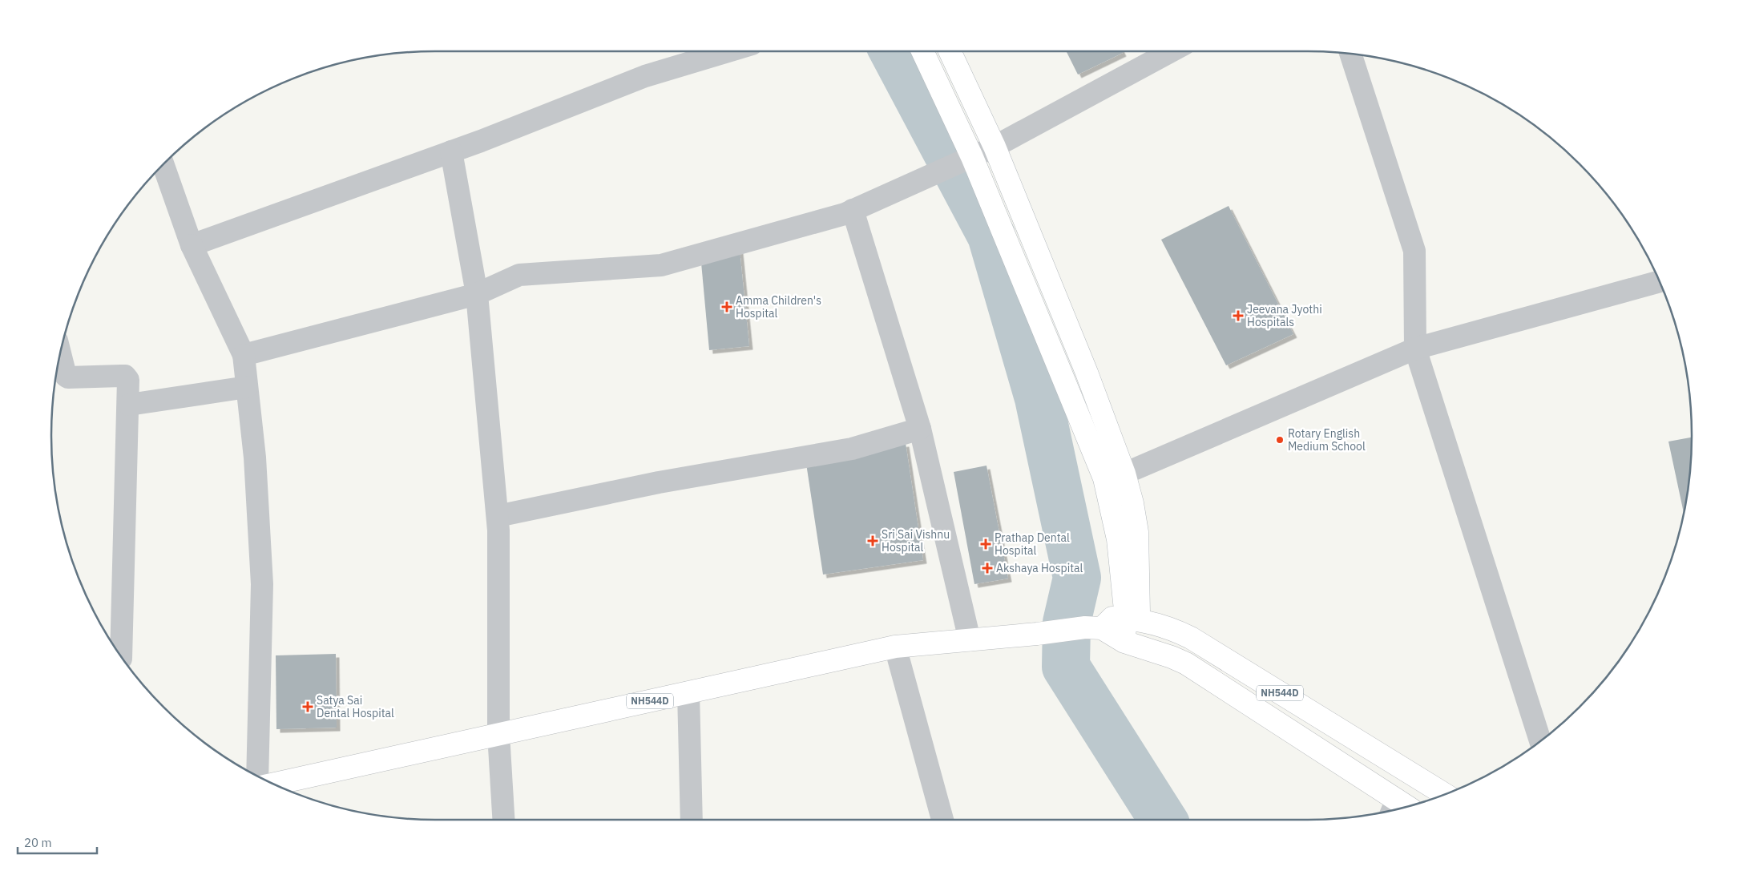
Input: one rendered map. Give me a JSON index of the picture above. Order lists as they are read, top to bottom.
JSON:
{
  "streets": {
    "main road": ["NH544D"]
  },
  "places": {
    "health": [
      "Amma Children's Hospital",
      "Jeevana Jyothi Hospitals",
      "Sri Sai Vishnu Hospital",
      "Prathap Dental Hospital",
      "Akshaya Hospital",
      "Satya Sai Dental Hospital"
    ],
    "other": ["Rotary English Medium School"]
  },
  "scale_bar": "20 m"
}
